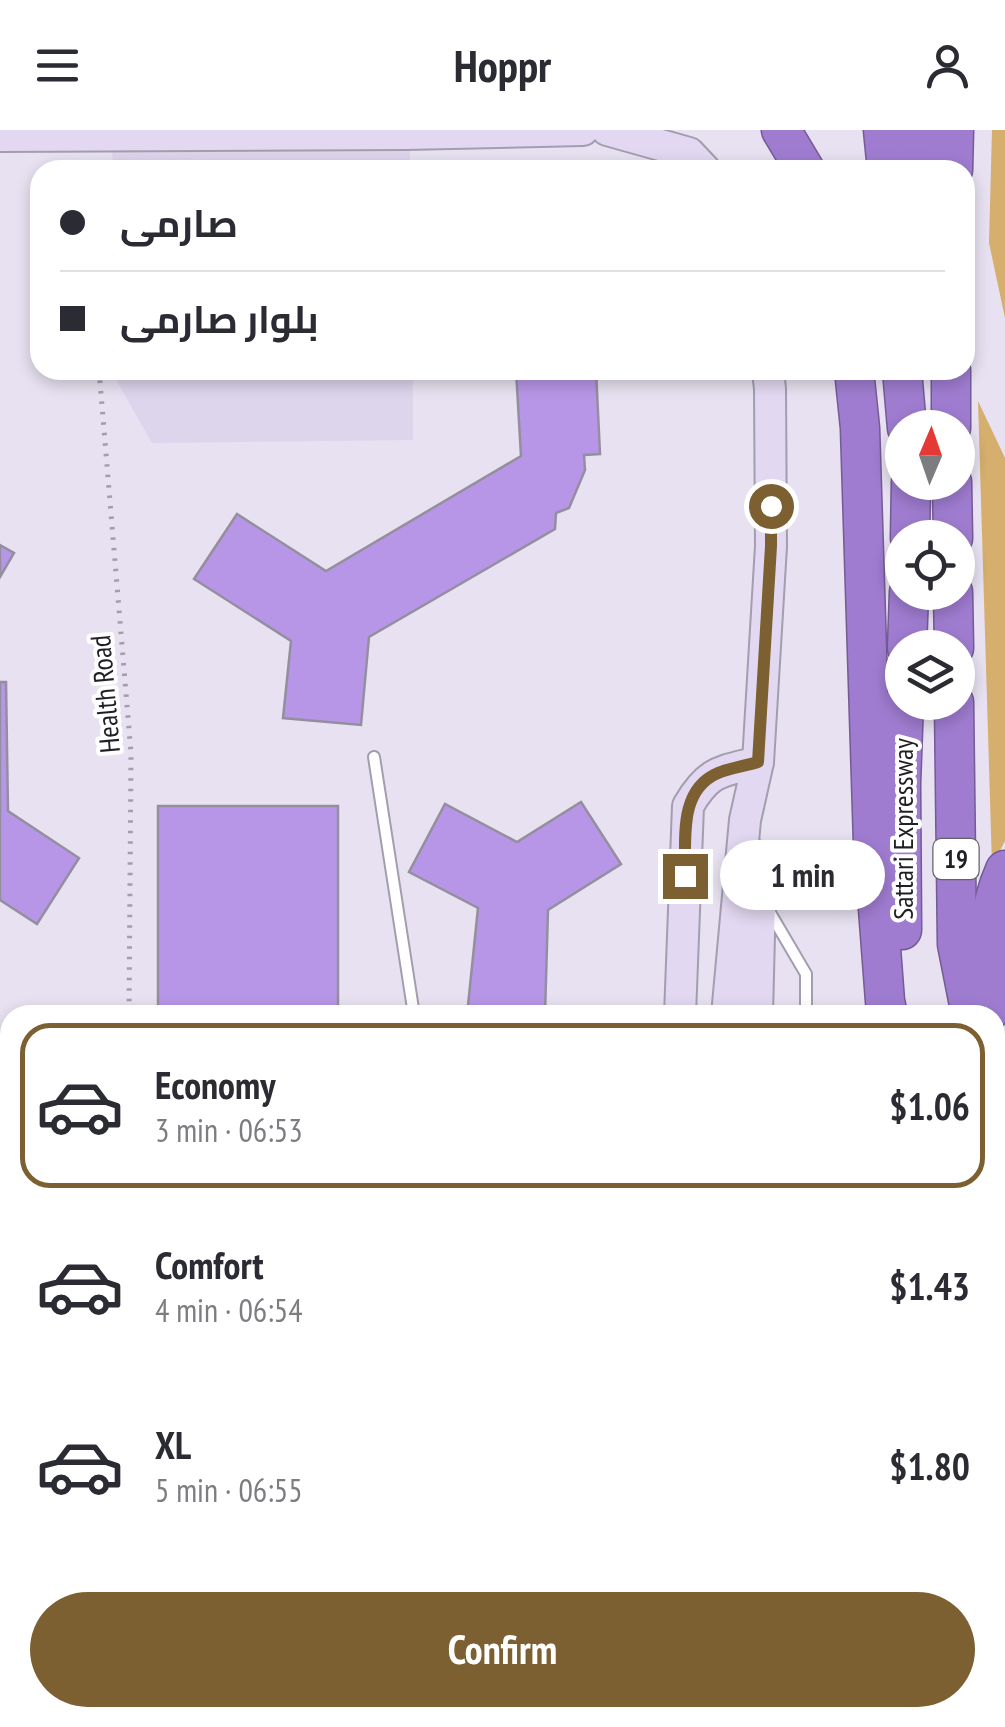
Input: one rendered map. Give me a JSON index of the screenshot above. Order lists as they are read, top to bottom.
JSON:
{
  "streets": {
    "highway": ["Sattari Expressway", "19"],
    "path": ["Health Road"]
  },
  "north": "top",
  "page": {
    "header": "Hoppr",
    "banner": ["صارمی", "بلوار صارمی"],
    "bubble": "1 min",
    "list": [
      {
        "name": "Economy",
        "note": "3 min · 06:53",
        "value": "$1.06"
      },
      {
        "name": "Comfort",
        "note": "4 min · 06:54",
        "value": "$1.43"
      },
      {
        "name": "XL",
        "note": "5 min · 06:55",
        "value": "$1.80"
      }
    ],
    "buttons": "Confirm"
  }
}
